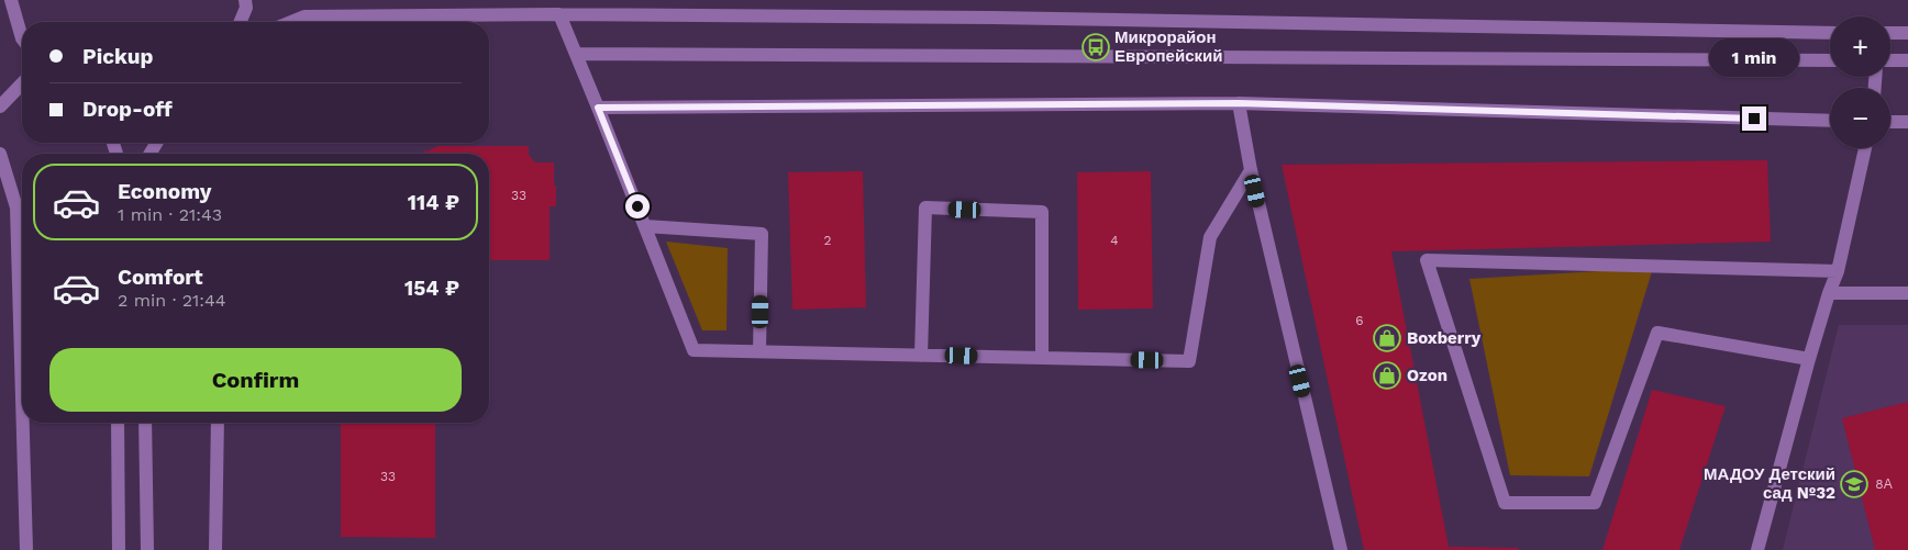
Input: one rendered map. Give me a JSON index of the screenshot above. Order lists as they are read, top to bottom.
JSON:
{
  "places": {
    "bus stop": ["Микрорайон Европейский"],
    "shop": ["Boxberry", "Ozon"],
    "school or university": ["МАДОУ Детский сад №32"]
  },
  "house_numbers": [
    "33",
    "2",
    "4",
    "6",
    "33",
    "8А"
  ],
  "page": {
    "map_buttons": ["+", "−"],
    "banner": ["Pickup", "Drop-off"],
    "bubble": "1 min",
    "list": [
      {
        "name": "Economy",
        "note": "1 min · 21:43",
        "value": "114 ₽"
      },
      {
        "name": "Comfort",
        "note": "2 min · 21:44",
        "value": "154 ₽"
      }
    ],
    "buttons": "Confirm"
  }
}
